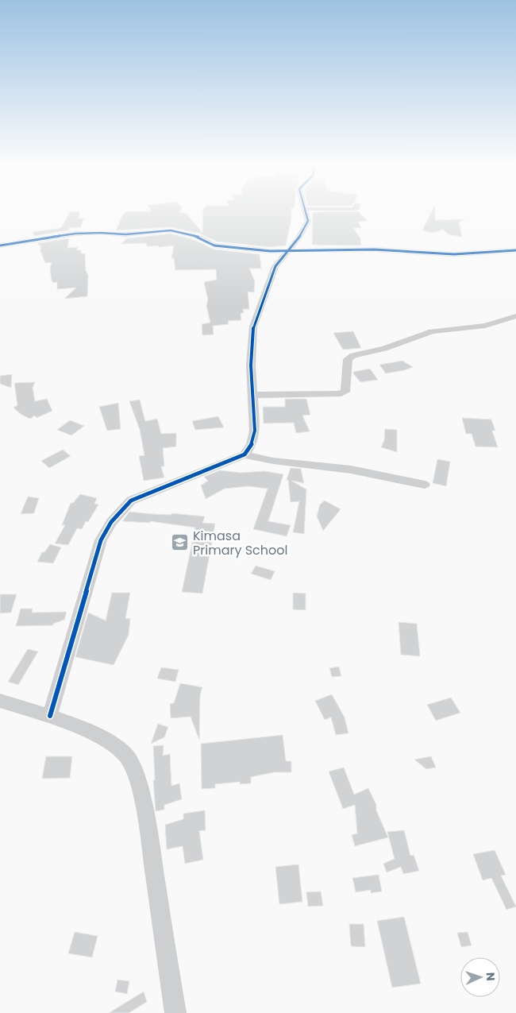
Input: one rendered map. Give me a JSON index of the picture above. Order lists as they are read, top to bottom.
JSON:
{
  "places": {
    "school or university": ["Kimasa Primary School"]
  },
  "north": "right"
}
